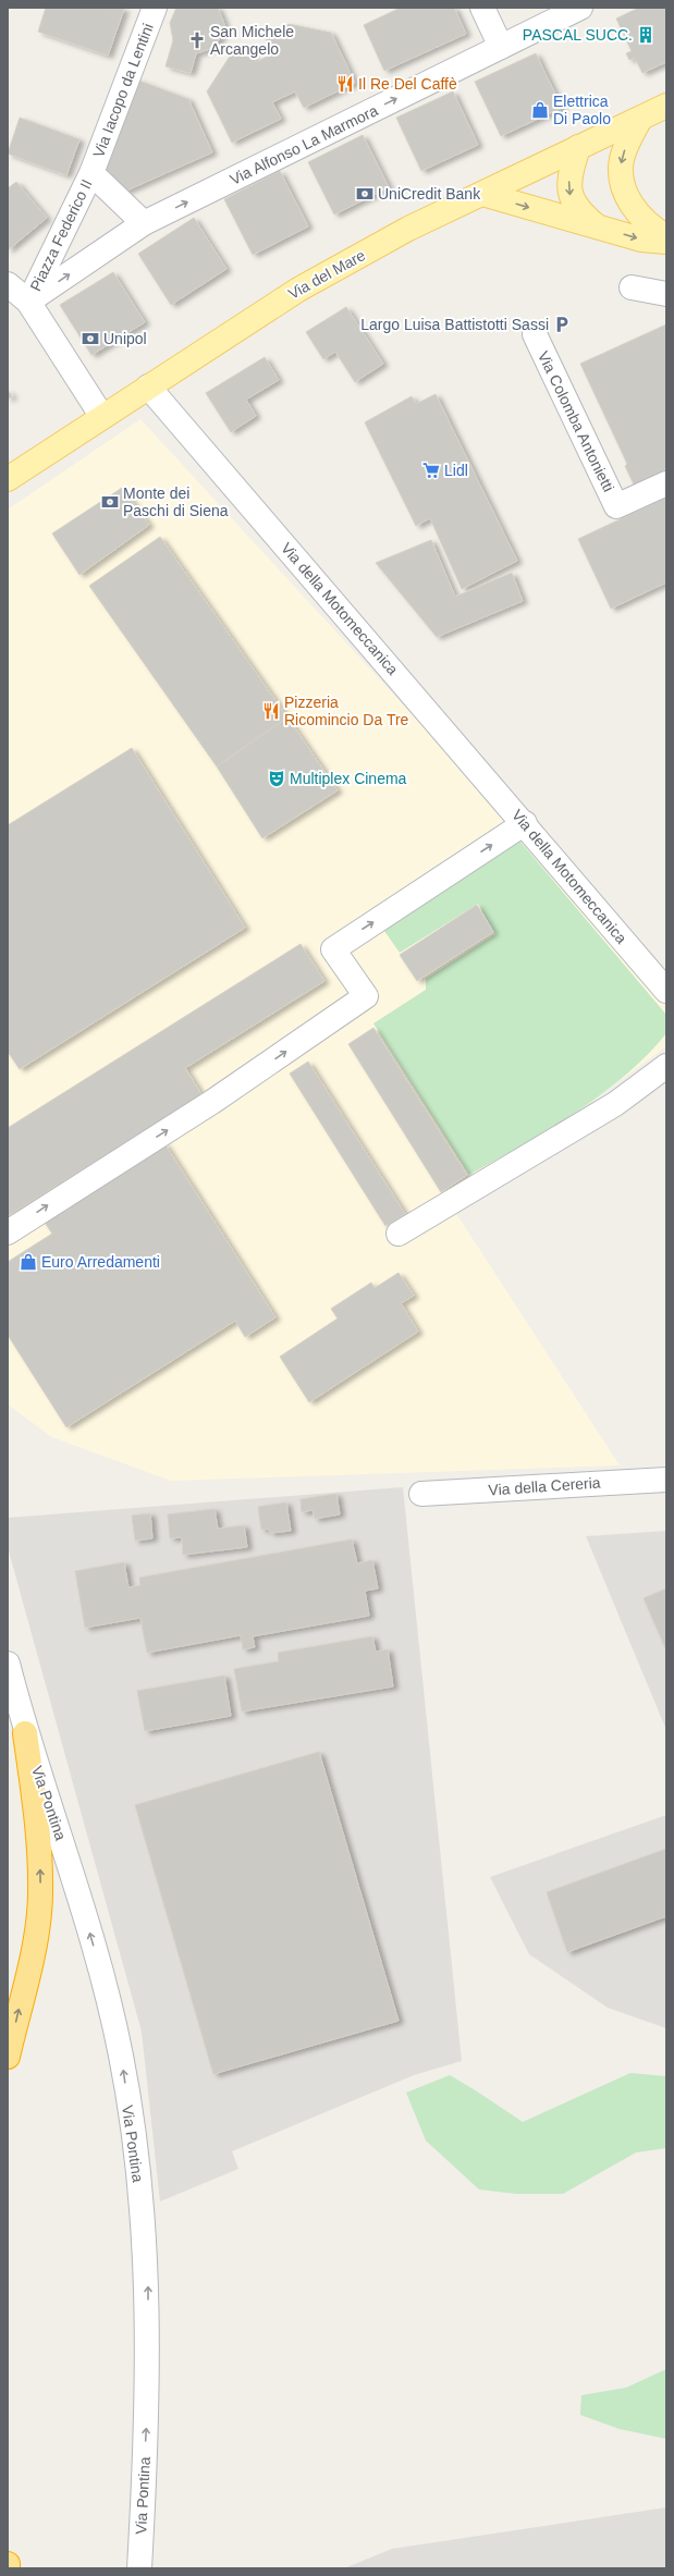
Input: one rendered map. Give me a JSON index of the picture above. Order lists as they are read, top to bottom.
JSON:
{
  "streets": {
    "main road": ["Via del Mare"],
    "street": [
      "Via Iacopo da Lentini",
      "Via Alfonso La Marmora",
      "Piazza Federico II",
      "Via Colomba Antonietti",
      "Via della Motomeccanica",
      "Via della Cereria",
      "Via Pontina"
    ]
  },
  "crossings": [
    ["Via Iacopo da Lentini", "Piazza Federico II"],
    ["Via Alfonso La Marmora", "Piazza Federico II"],
    ["Via del Mare", "Via della Motomeccanica"]
  ],
  "one_way": ["Via Alfonso La Marmora", "Piazza Federico II", "Via Pontina"],
  "places": {
    "building": ["PASCAL SUCC."],
    "church": ["San Michele Arcangelo"],
    "restaurant": ["Il Re Del Caffè", "Pizzeria Ricomincio Da Tre"],
    "shop": ["Elettrica Di Paolo", "Euro Arredamenti"],
    "bank": ["UniCredit Bank", "Unipol", "Monte dei Paschi di Siena"],
    "parking": ["Largo Luisa Battistotti Sassi"],
    "supermarket": ["Lidl"],
    "theatre": ["Multiplex Cinema"]
  }
}
